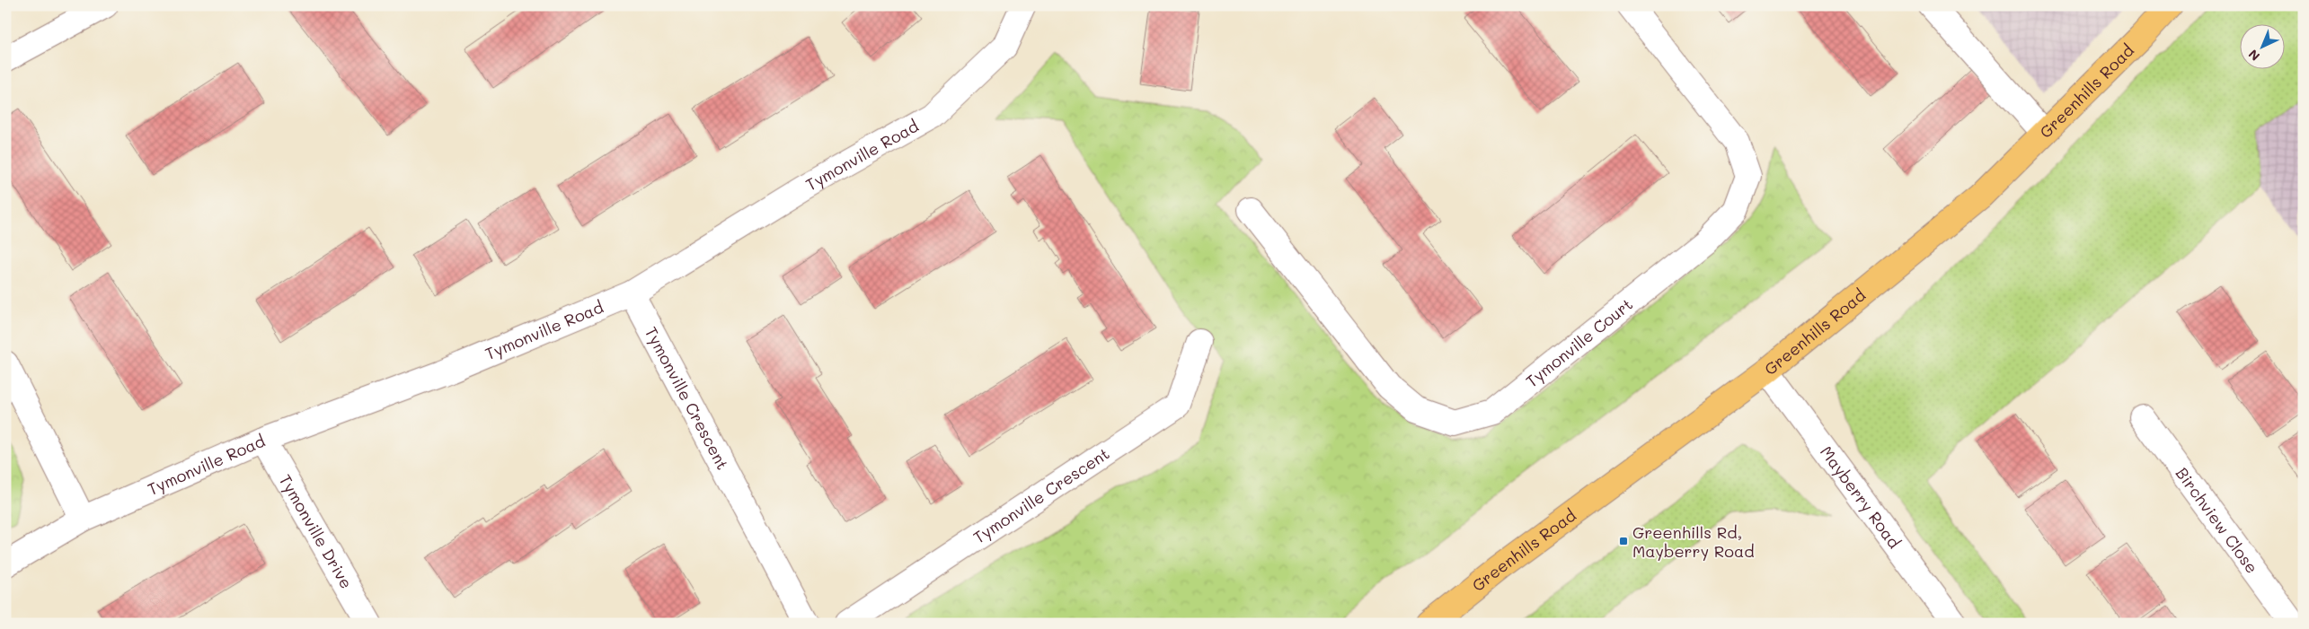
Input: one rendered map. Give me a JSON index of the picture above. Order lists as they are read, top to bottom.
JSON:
{
  "streets": {
    "main road": ["Greenhills Road"],
    "street": [
      "Tymonville Road",
      "Tymonville Court",
      "Tymonville Crescent",
      "Mayberry Road",
      "Birchview Close",
      "Tymonville Drive"
    ]
  },
  "crossings": [
    ["Greenhills Road", "Mayberry Road"],
    ["Tymonville Road", "Tymonville Crescent"],
    ["Tymonville Road", "Tymonville Drive"]
  ],
  "places": {
    "transit": ["Greenhills Rd, Mayberry Road"]
  },
  "north": "bottom left"
}
